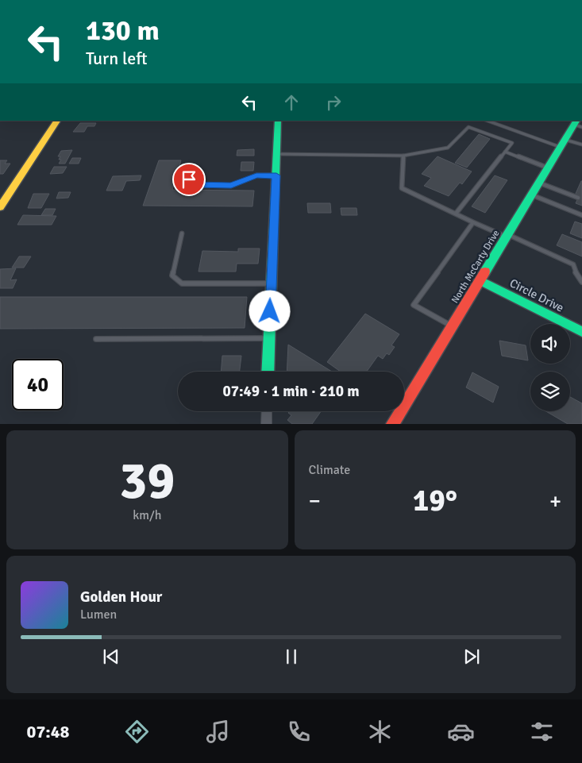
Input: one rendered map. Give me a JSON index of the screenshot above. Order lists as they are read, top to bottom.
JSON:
{
  "streets": {
    "street": ["North McCarty Drive", "Circle Drive"]
  },
  "crossings": [
    ["North McCarty Drive", "Circle Drive"]
  ],
  "page": {
    "turn": ["130 m", "Turn left"],
    "limit": "40",
    "trip": "07:49 · 1 min · 210 m",
    "tile": [
      ["39", "km/h"],
      "Climate"
    ],
    "heat": ["−", "19°", "+"],
    "song": ["Golden Hour", "Lumen"],
    "tabs": "07:48"
  }
}
